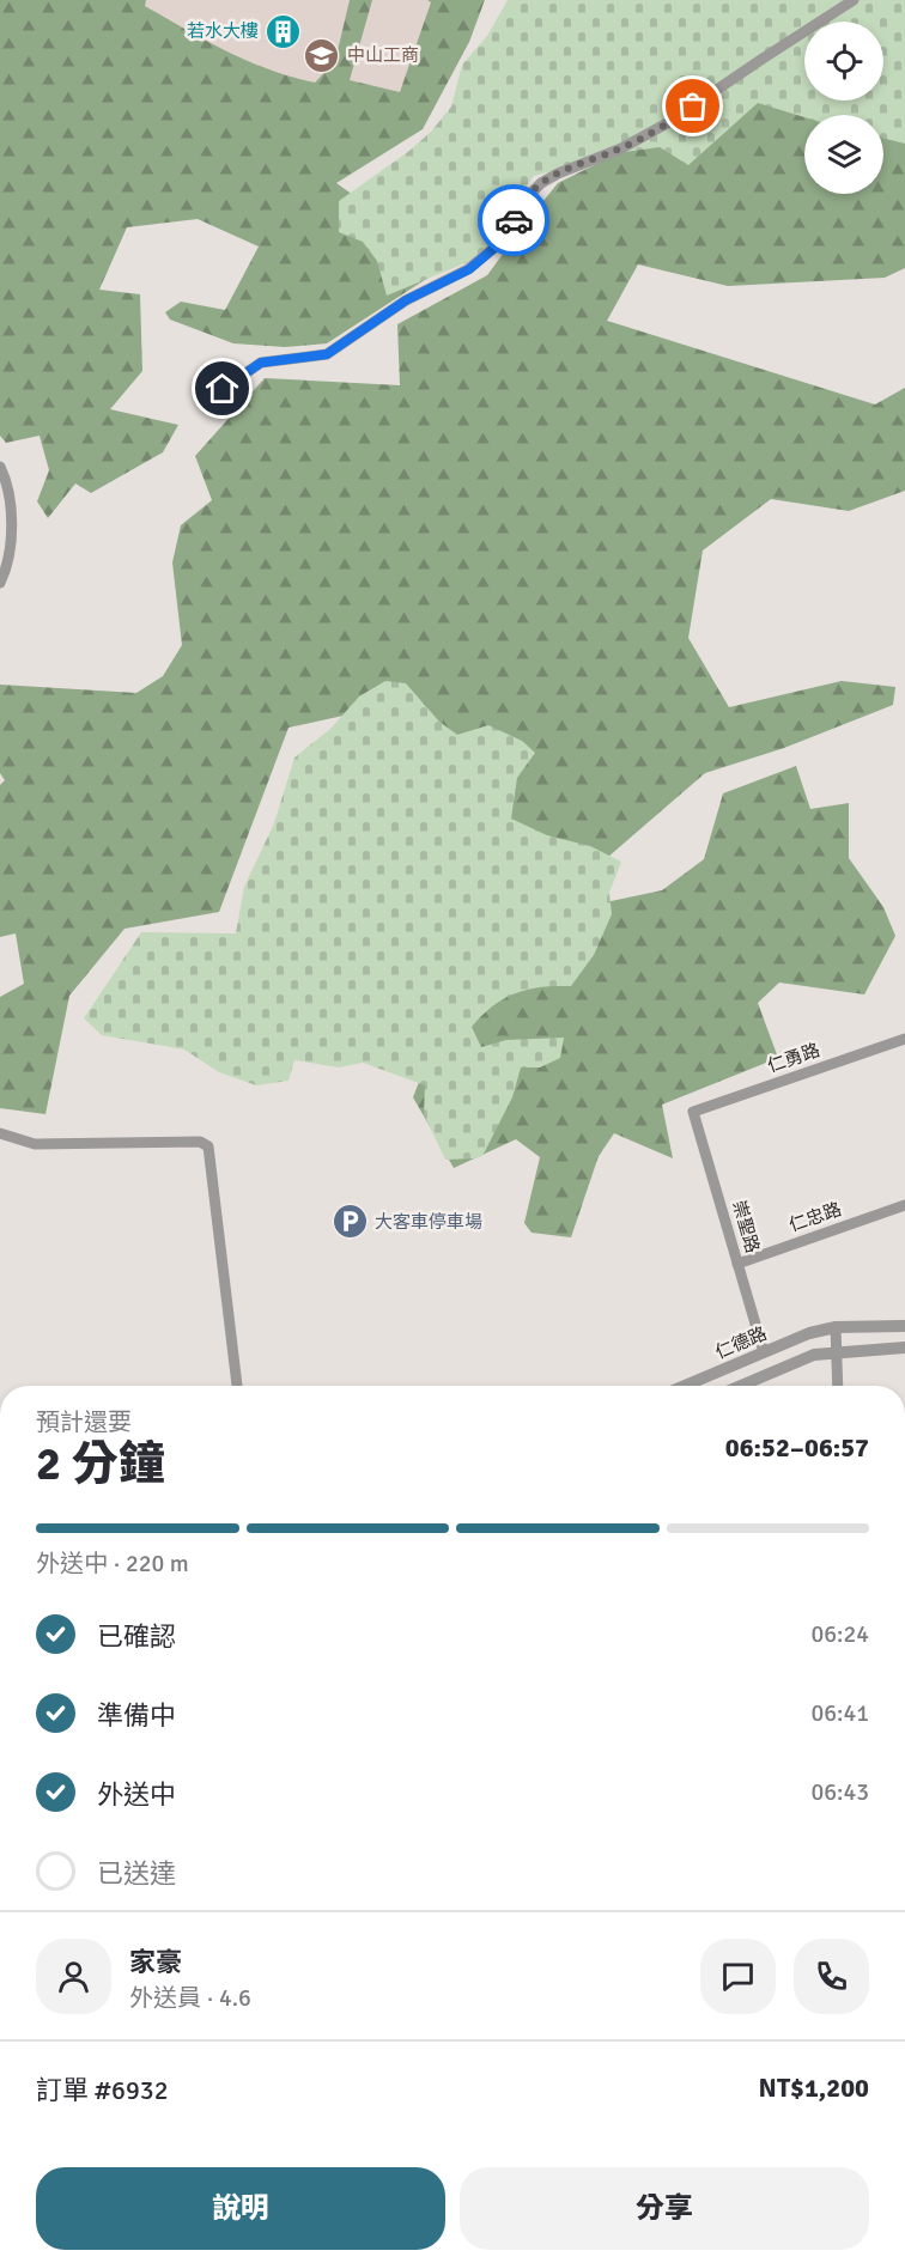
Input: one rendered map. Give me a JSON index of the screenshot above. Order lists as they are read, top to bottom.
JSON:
{
  "streets": {
    "street": [
      "仁勇路",
      "仁忠路",
      "崇聖路",
      "仁德路"
    ]
  },
  "crossings": [
    ["仁勇路", "崇聖路"],
    ["仁忠路", "崇聖路"],
    ["崇聖路", "仁德路"]
  ],
  "places": {
    "building": ["若水大樓"],
    "school or university": ["中山工商"],
    "parking": ["大客車停車場"]
  },
  "page": {
    "heading": ["2 分鐘", "預計還要", "06:52–06:57"],
    "panel": [
      "家豪",
      "外送員 · 4.6",
      "訂單 #6932",
      "NT$1,200"
    ],
    "bar": "外送中 · 220 m",
    "list": [
      ["已確認", "06:24"],
      ["準備中", "06:41"],
      ["外送中", "06:43"],
      "已送達"
    ],
    "buttons": ["說明", "分享"]
  }
}
